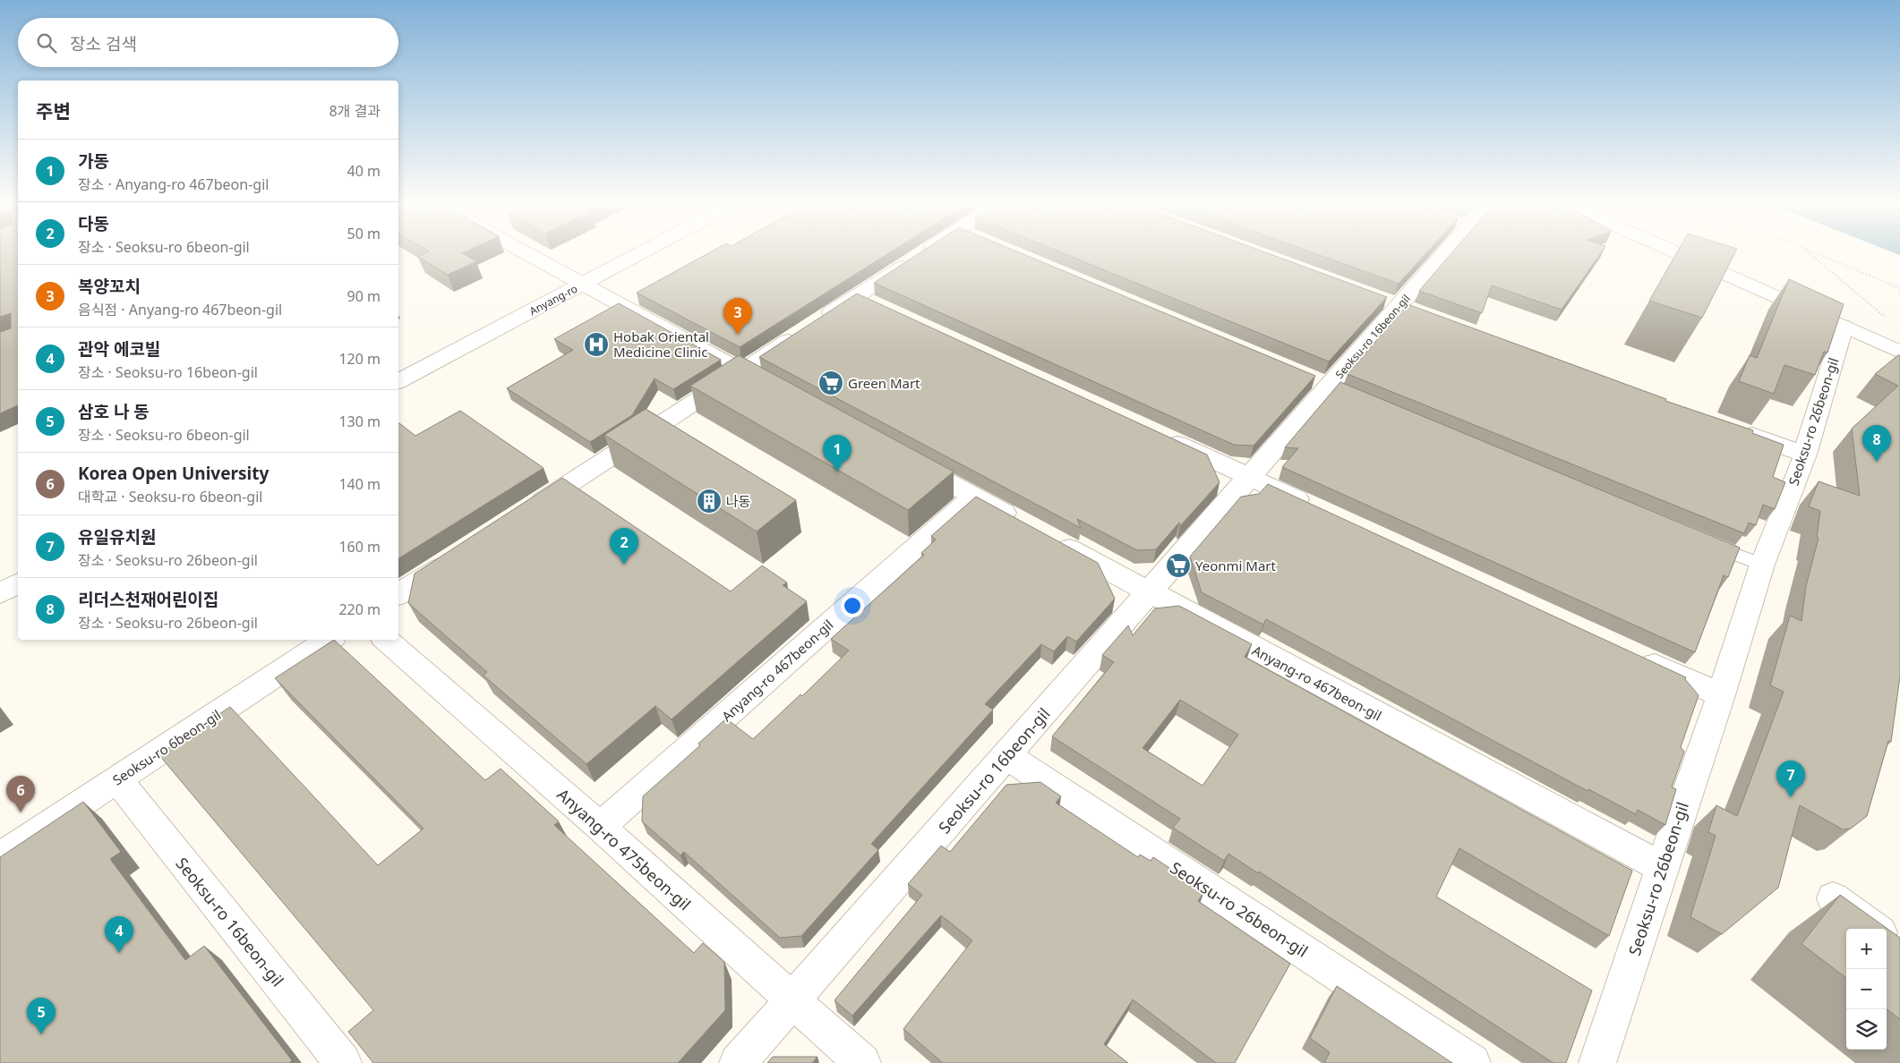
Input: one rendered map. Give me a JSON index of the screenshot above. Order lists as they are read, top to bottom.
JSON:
{
  "streets": {
    "street": [
      "Anyang-ro",
      "Seoksu-ro 16beon-gil",
      "Seoksu-ro 26beon-gil",
      "Anyang-ro 467beon-gil",
      "Seoksu-ro 6beon-gil",
      "Anyang-ro 475beon-gil"
    ]
  },
  "crossings": [
    ["Seoksu-ro 16beon-gil", "Seoksu-ro 26beon-gil"],
    ["Seoksu-ro 16beon-gil", "Anyang-ro 467beon-gil"],
    ["Seoksu-ro 16beon-gil", "Seoksu-ro 6beon-gil"],
    ["Seoksu-ro 16beon-gil", "Anyang-ro 475beon-gil"],
    ["Seoksu-ro 26beon-gil", "Anyang-ro 467beon-gil"],
    ["Anyang-ro 467beon-gil", "Anyang-ro 475beon-gil"]
  ],
  "places": {
    "hospital": ["Hobak Oriental Medicine Clinic"],
    "supermarket": ["Green Mart", "Yeonmi Mart"],
    "building": ["나동"]
  },
  "page": {
    "search": "장소 검색",
    "heading": ["주변", "8개 결과"],
    "list": [
      {
        "mark": "1",
        "name": "가동",
        "note": "장소 · Anyang-ro 467beon-gil",
        "value": "40 m"
      },
      {
        "mark": "2",
        "name": "다동",
        "note": "장소 · Seoksu-ro 6beon-gil",
        "value": "50 m"
      },
      {
        "mark": "3",
        "name": "복양꼬치",
        "note": "음식점 · Anyang-ro 467beon-gil",
        "value": "90 m"
      },
      {
        "mark": "4",
        "name": "관악 에코빌",
        "note": "장소 · Seoksu-ro 16beon-gil",
        "value": "120 m"
      },
      {
        "mark": "5",
        "name": "삼호 나 동",
        "note": "장소 · Seoksu-ro 6beon-gil",
        "value": "130 m"
      },
      {
        "mark": "6",
        "name": "Korea Open University",
        "note": "대학교 · Seoksu-ro 6beon-gil",
        "value": "140 m"
      },
      {
        "mark": "7",
        "name": "유일유치원",
        "note": "장소 · Seoksu-ro 26beon-gil",
        "value": "160 m"
      },
      {
        "mark": "8",
        "name": "리더스천재어린이집",
        "note": "장소 · Seoksu-ro 26beon-gil",
        "value": "220 m"
      }
    ],
    "pins": [
      "3",
      "8",
      "1",
      "2",
      "7",
      "6",
      "4",
      "5"
    ],
    "map_buttons": ["+", "−"]
  }
}
